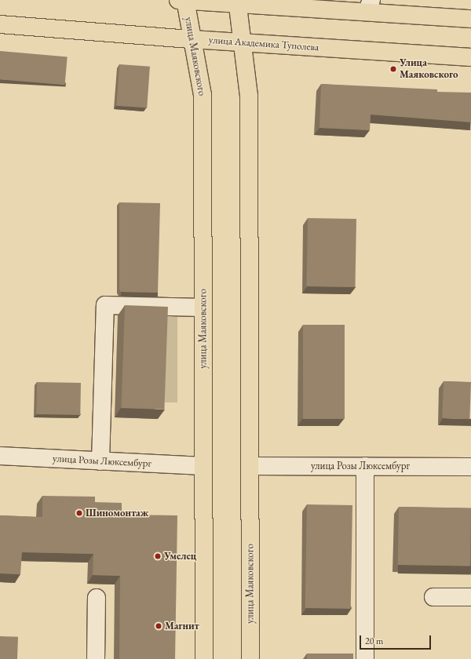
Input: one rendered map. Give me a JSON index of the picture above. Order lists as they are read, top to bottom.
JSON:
{
  "streets": {
    "main road": ["улица Академика Туполева", "улица Маяковского"],
    "street": ["улица Розы Люксембург"]
  },
  "crossings": [
    ["улица Академика Туполева", "улица Маяковского"],
    ["улица Маяковского", "улица Розы Люксембург"]
  ],
  "places": [
    "Улица Маяковского",
    "Шиномонтаж",
    "Умелец",
    "Магнит"
  ],
  "scale_bar": "20 m"
}
